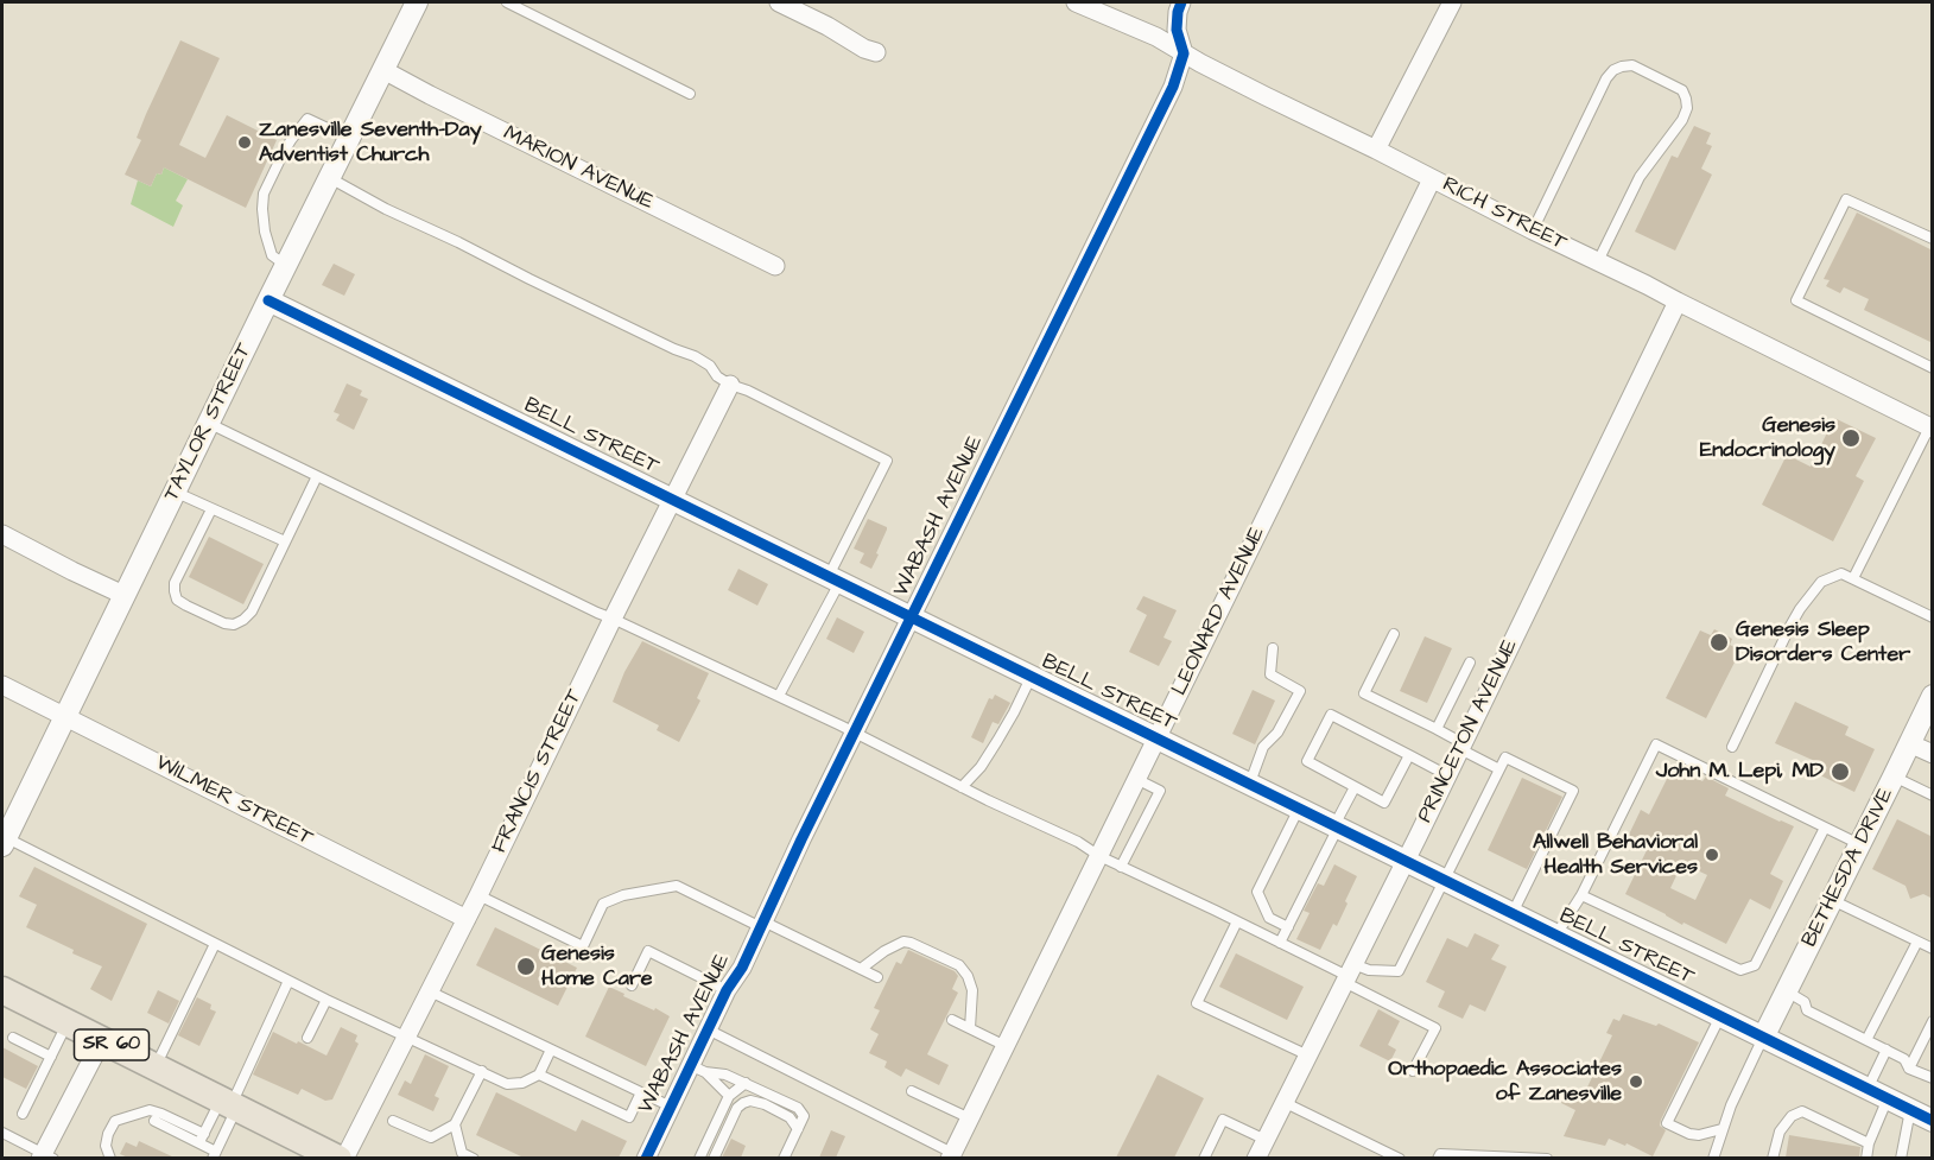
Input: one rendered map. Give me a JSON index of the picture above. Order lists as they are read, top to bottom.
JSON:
{
  "streets": {
    "main road": ["SR 60"],
    "street": [
      "MARION AVENUE",
      "RICH STREET",
      "TAYLOR STREET",
      "BELL STREET",
      "WABASH AVENUE",
      "LEONARD AVENUE",
      "PRINCETON AVENUE",
      "FRANCIS STREET",
      "WILMER STREET",
      "BETHESDA DRIVE"
    ]
  },
  "crossings": [
    ["MARION AVENUE", "TAYLOR STREET"],
    ["RICH STREET", "WABASH AVENUE"],
    ["RICH STREET", "LEONARD AVENUE"],
    ["RICH STREET", "PRINCETON AVENUE"],
    ["TAYLOR STREET", "BELL STREET"],
    ["TAYLOR STREET", "WILMER STREET"],
    ["BELL STREET", "WABASH AVENUE"],
    ["BELL STREET", "LEONARD AVENUE"],
    ["BELL STREET", "PRINCETON AVENUE"],
    ["BELL STREET", "FRANCIS STREET"],
    ["BELL STREET", "BETHESDA DRIVE"],
    ["FRANCIS STREET", "WILMER STREET"],
    ["FRANCIS STREET", "SR 60"]
  ],
  "places": [
    "Zanesville Seventh-Day Adventist Church",
    "Genesis Endocrinology",
    "Genesis Sleep Disorders Center",
    "John M. Lepi, MD",
    "Allwell Behavioral Health Services",
    "Genesis Home Care",
    "Orthopaedic Associates of Zanesville"
  ]
}
